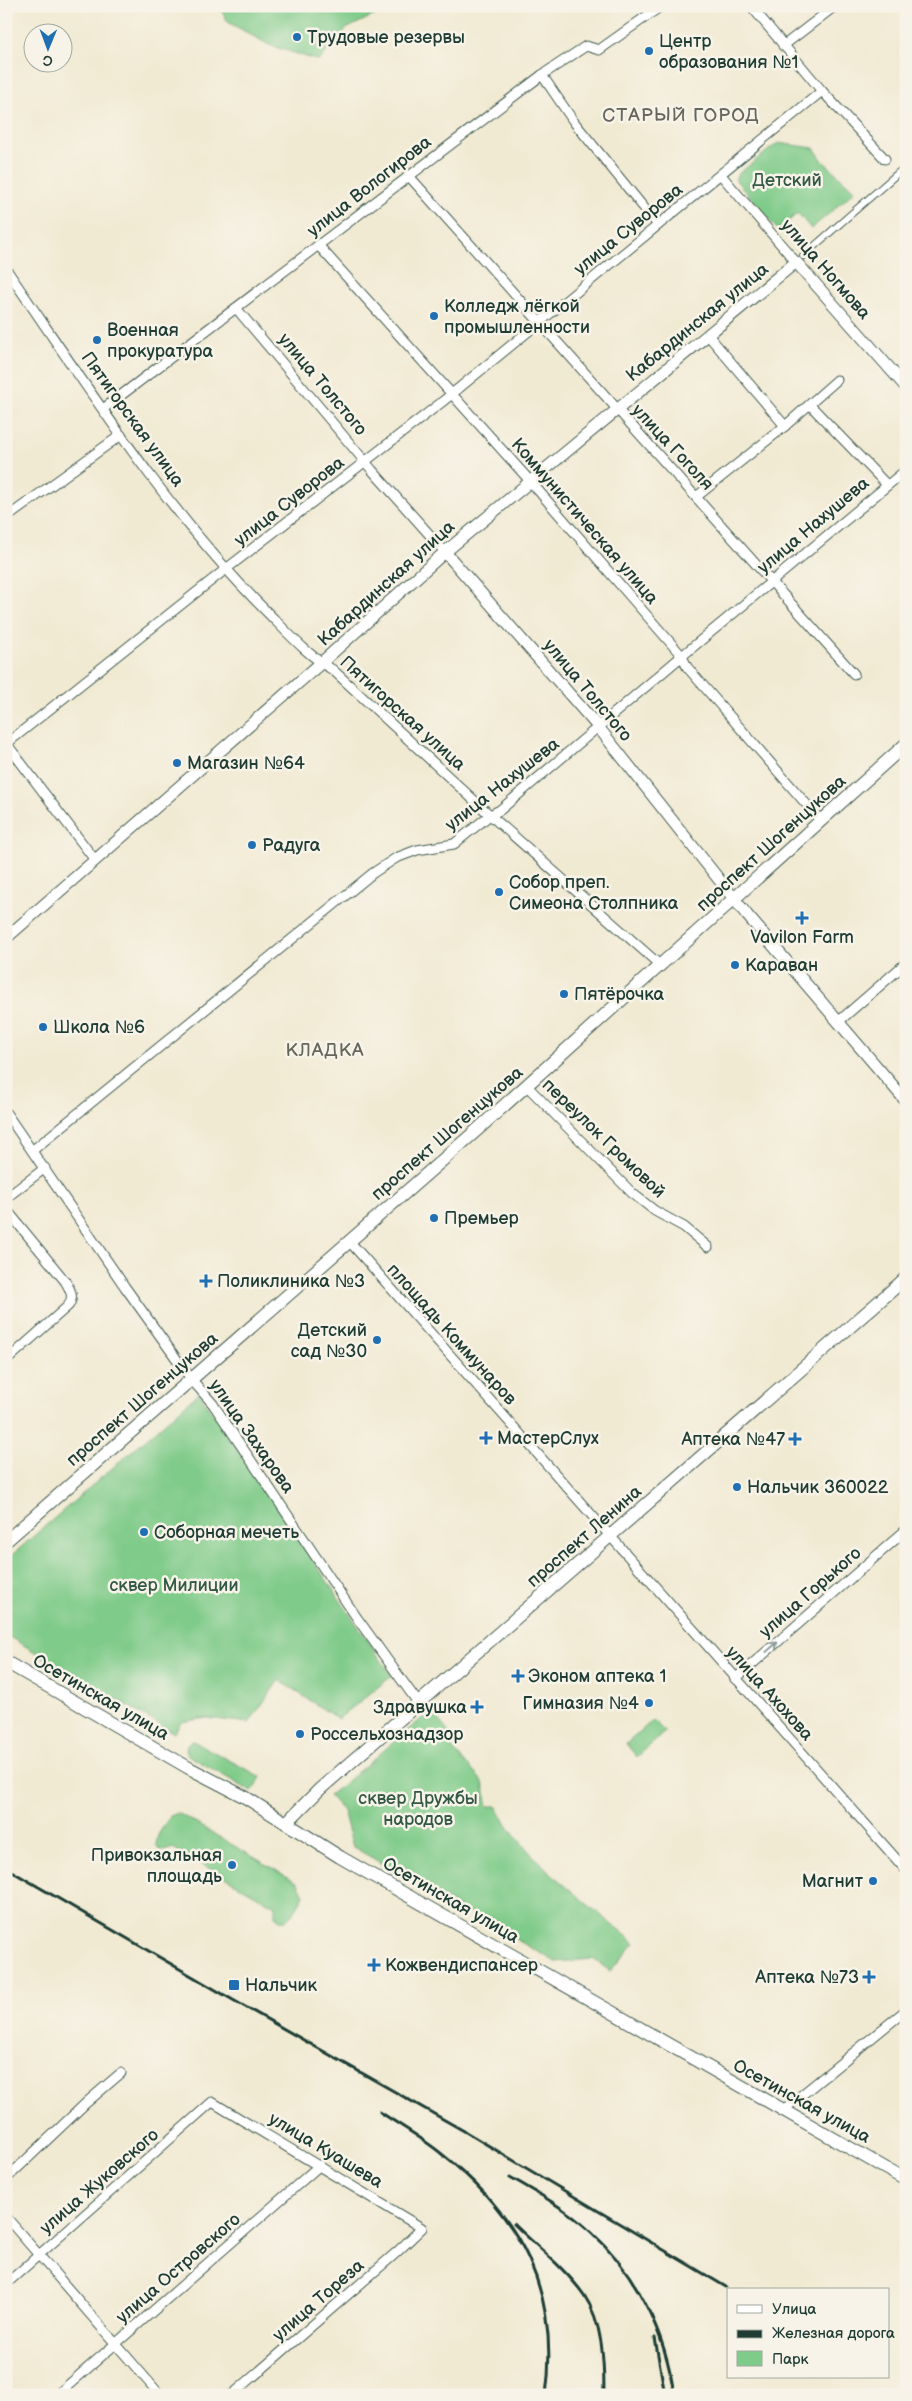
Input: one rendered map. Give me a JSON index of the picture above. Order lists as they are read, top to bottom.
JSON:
{
  "streets": {
    "main road": ["проспект Шогенцукова", "проспект Ленина", "Осетинская улица"],
    "street": [
      "улица Вологирова",
      "улица Суворова",
      "улица Ногмова",
      "Кабардинская улица",
      "улица Толстого",
      "Пятигорская улица",
      "улица Гоголя",
      "Коммунистическая улица",
      "улица Нахушева",
      "переулок Громовой",
      "площадь Коммунаров",
      "улица Захарова",
      "улица Горького",
      "улица Ахохова",
      "улица Куашева",
      "улица Жуковского",
      "улица Островского",
      "улица Тореза"
    ]
  },
  "crossings": [
    ["улица Вологирова", "улица Толстого"],
    ["улица Вологирова", "Пятигорская улица"],
    ["улица Вологирова", "улица Гоголя"],
    ["улица Вологирова", "Коммунистическая улица"],
    ["улица Суворова", "улица Ногмова"],
    ["улица Суворова", "улица Толстого"],
    ["улица Суворова", "Пятигорская улица"],
    ["улица Суворова", "улица Гоголя"],
    ["улица Суворова", "Коммунистическая улица"],
    ["улица Ногмова", "Кабардинская улица"],
    ["Кабардинская улица", "улица Толстого"],
    ["Кабардинская улица", "Пятигорская улица"],
    ["Кабардинская улица", "улица Гоголя"],
    ["Кабардинская улица", "Коммунистическая улица"],
    ["улица Толстого", "улица Нахушева"],
    ["улица Толстого", "проспект Шогенцукова"],
    ["Пятигорская улица", "улица Нахушева"],
    ["Пятигорская улица", "проспект Шогенцукова"],
    ["улица Гоголя", "улица Нахушева"],
    ["Коммунистическая улица", "улица Нахушева"],
    ["Коммунистическая улица", "проспект Шогенцукова"],
    ["улица Нахушева", "улица Захарова"],
    ["проспект Шогенцукова", "переулок Громовой"],
    ["проспект Шогенцукова", "площадь Коммунаров"],
    ["проспект Шогенцукова", "улица Захарова"],
    ["площадь Коммунаров", "проспект Ленина"],
    ["площадь Коммунаров", "улица Ахохова"],
    ["улица Захарова", "проспект Ленина"],
    ["проспект Ленина", "улица Ахохова"],
    ["проспект Ленина", "Осетинская улица"],
    ["улица Горького", "улица Ахохова"],
    ["улица Куашева", "улица Жуковского"],
    ["улица Куашева", "улица Островского"],
    ["улица Куашева", "улица Тореза"]
  ],
  "one_way": ["улица Горького"],
  "districts": ["СТАРЫЙ ГОРОД", "КЛАДКА"],
  "parks": ["Детский", "сквер Милиции", "сквер Дружбы народов"],
  "places": {
    "other": [
      "Трудовые резервы",
      "Центр образования №1",
      "Колледж лёгкой промышленности",
      "Военная прокуратура",
      "Магазин №64",
      "Радуга",
      "Собор преп. Симеона Столпника",
      "Караван",
      "Пятёрочка",
      "Школа №6",
      "Премьер",
      "Детский сад №30",
      "Нальчик 360022",
      "Соборная мечеть",
      "Гимназия №4",
      "Россельхознадзор",
      "Привокзальная площадь",
      "Магнит"
    ],
    "health": [
      "Vavilon Farm",
      "Поликлиника №3",
      "МастерСлух",
      "Аптека №47",
      "Эконом аптека 1",
      "Здравушка",
      "Кожвендиспансер",
      "Аптека №73"
    ],
    "transit": ["Нальчик"]
  },
  "legend": ["Улица", "Железная дорога", "Парк"],
  "north": "bottom"
}
